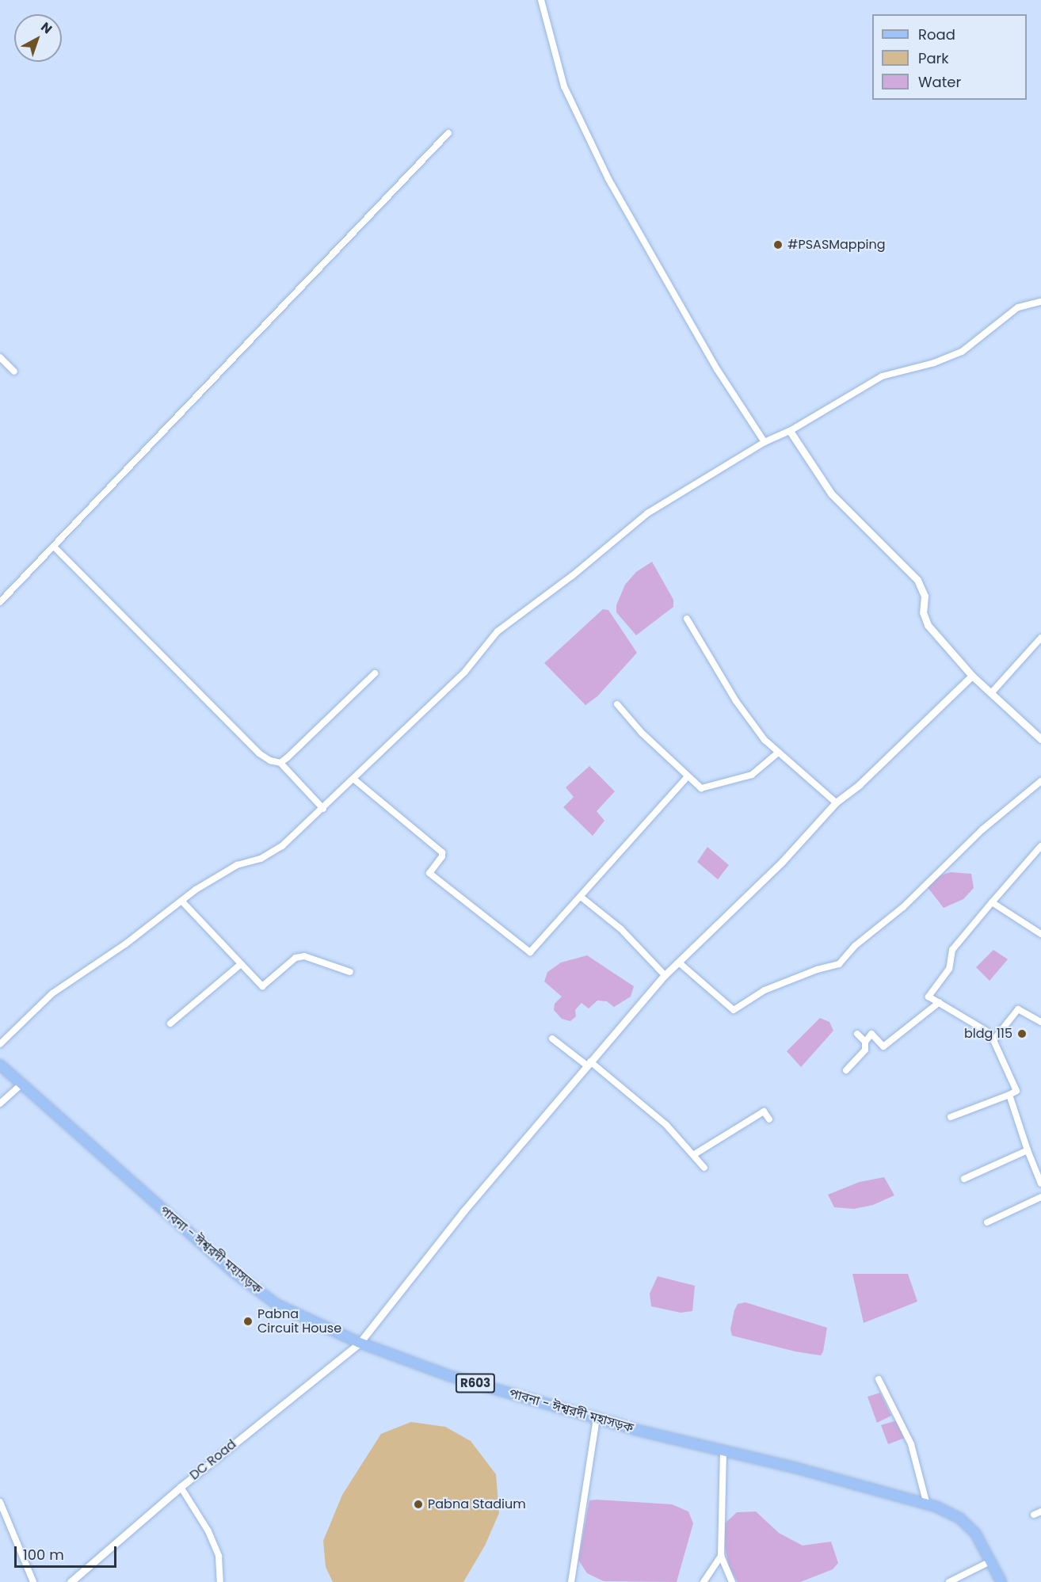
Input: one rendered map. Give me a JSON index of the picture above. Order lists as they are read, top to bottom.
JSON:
{
  "streets": {
    "main road": ["পাবনা - ঈশ্বরদী মহাসড়ক", "R603"],
    "street": ["DC Road"]
  },
  "crossings": [
    ["পাবনা - ঈশ্বরদী মহাসড়ক", "DC Road"]
  ],
  "places": [
    "#PSASMapping",
    "bldg 115",
    "Pabna Circuit House",
    "Pabna Stadium"
  ],
  "legend": ["Road", "Park", "Water"],
  "scale_bar": "100 m",
  "north": "top right"
}
